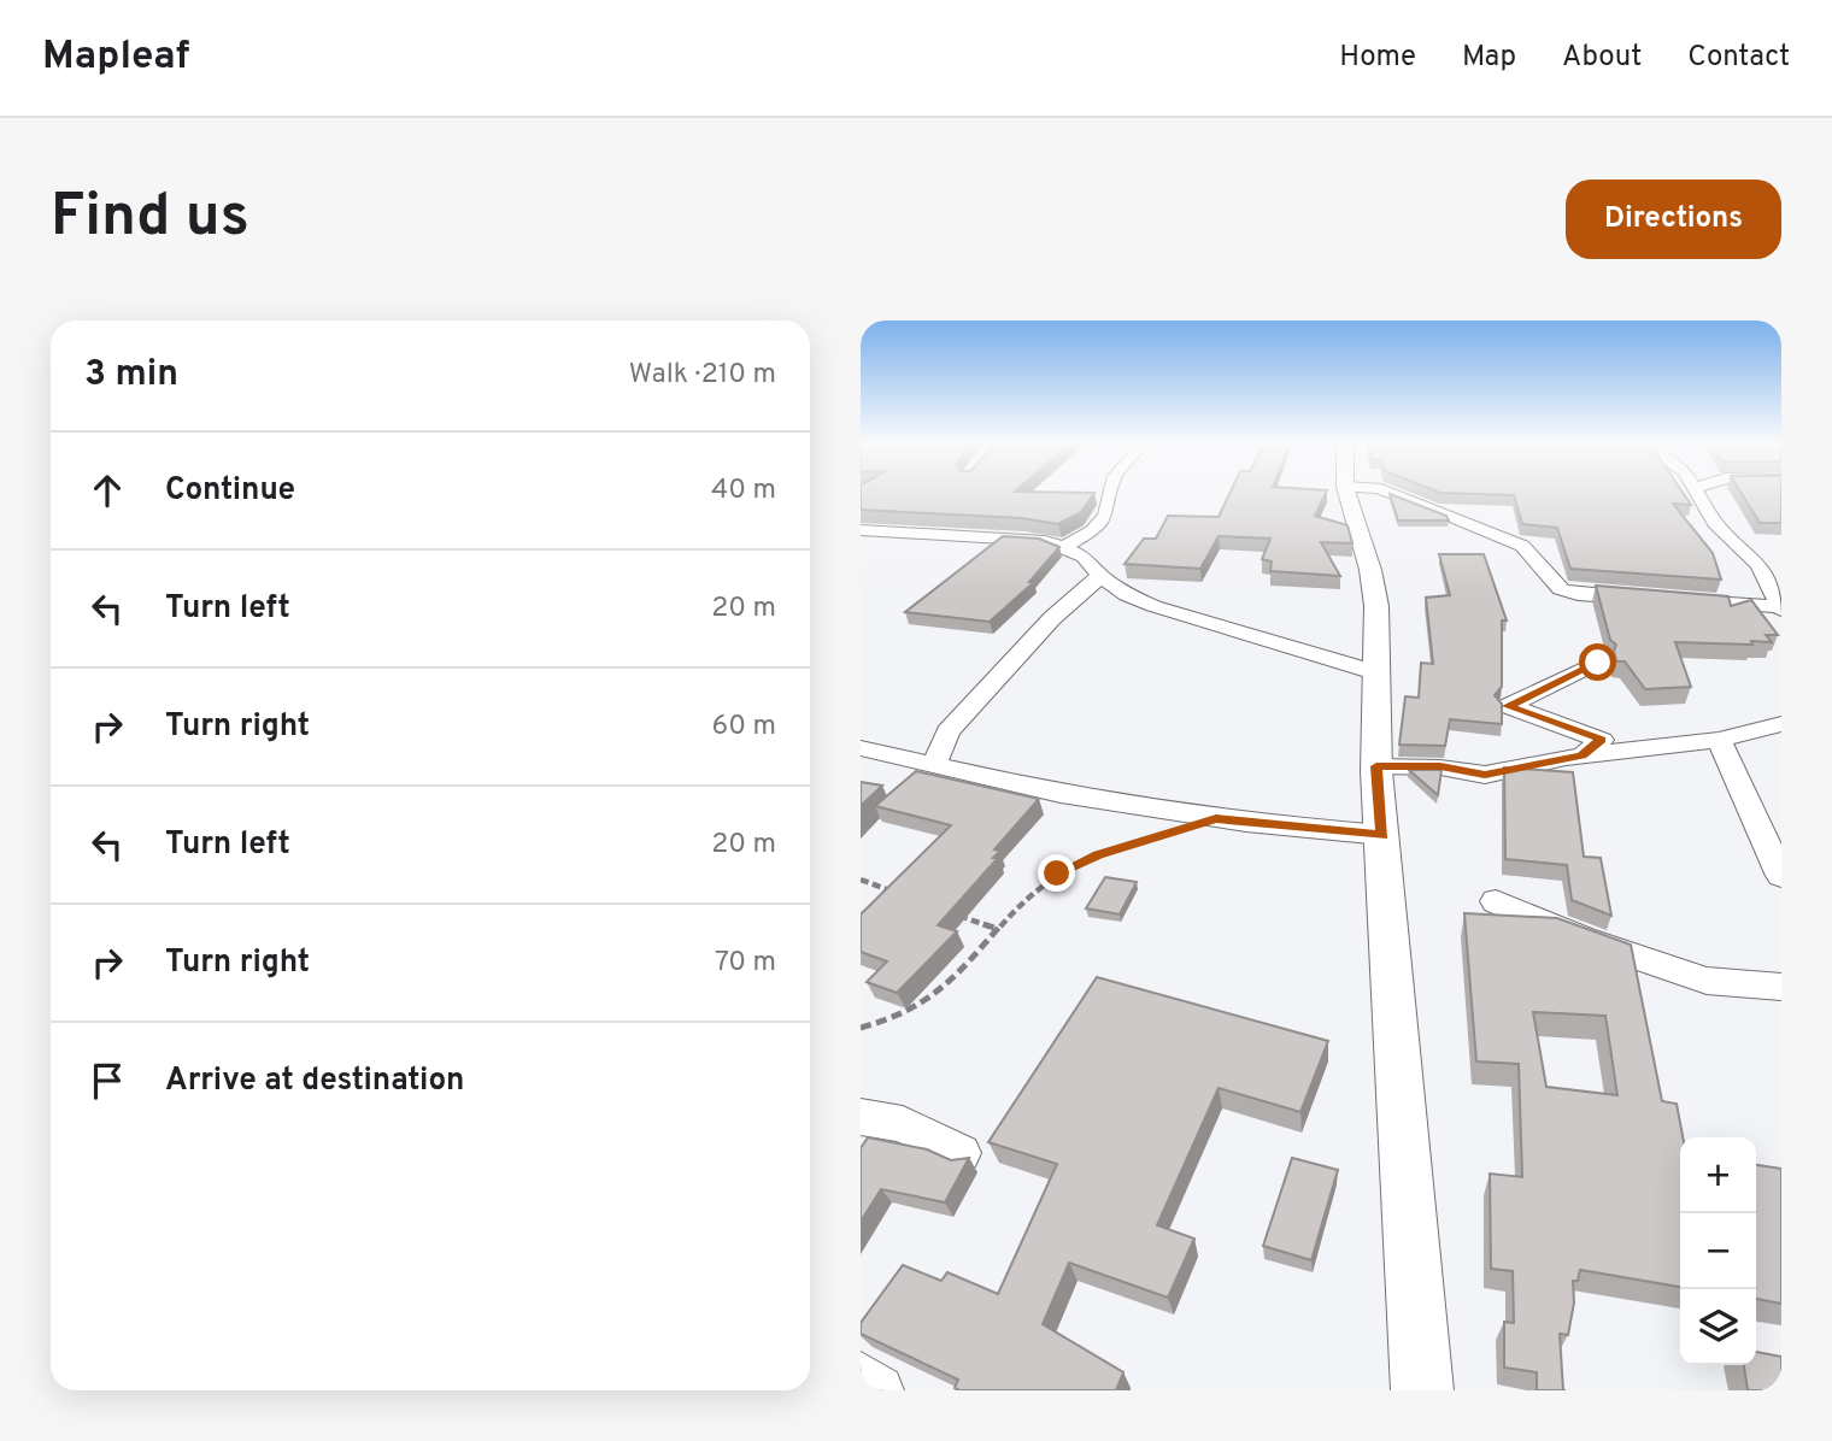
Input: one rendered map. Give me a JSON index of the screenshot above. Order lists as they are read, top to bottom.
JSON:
{
  "page": {
    "header": "Mapleaf",
    "nav": [
      "Home",
      "Map",
      "About",
      "Contact"
    ],
    "buttons": "Directions",
    "title": "Find us",
    "heading": ["3 min", "Walk · 210 m"],
    "list": [
      ["Continue", "40 m"],
      ["Turn left", "20 m"],
      ["Turn right", "60 m"],
      ["Turn left", "20 m"],
      ["Turn right", "70 m"],
      "Arrive at destination"
    ],
    "map_buttons": ["+", "−"]
  }
}
